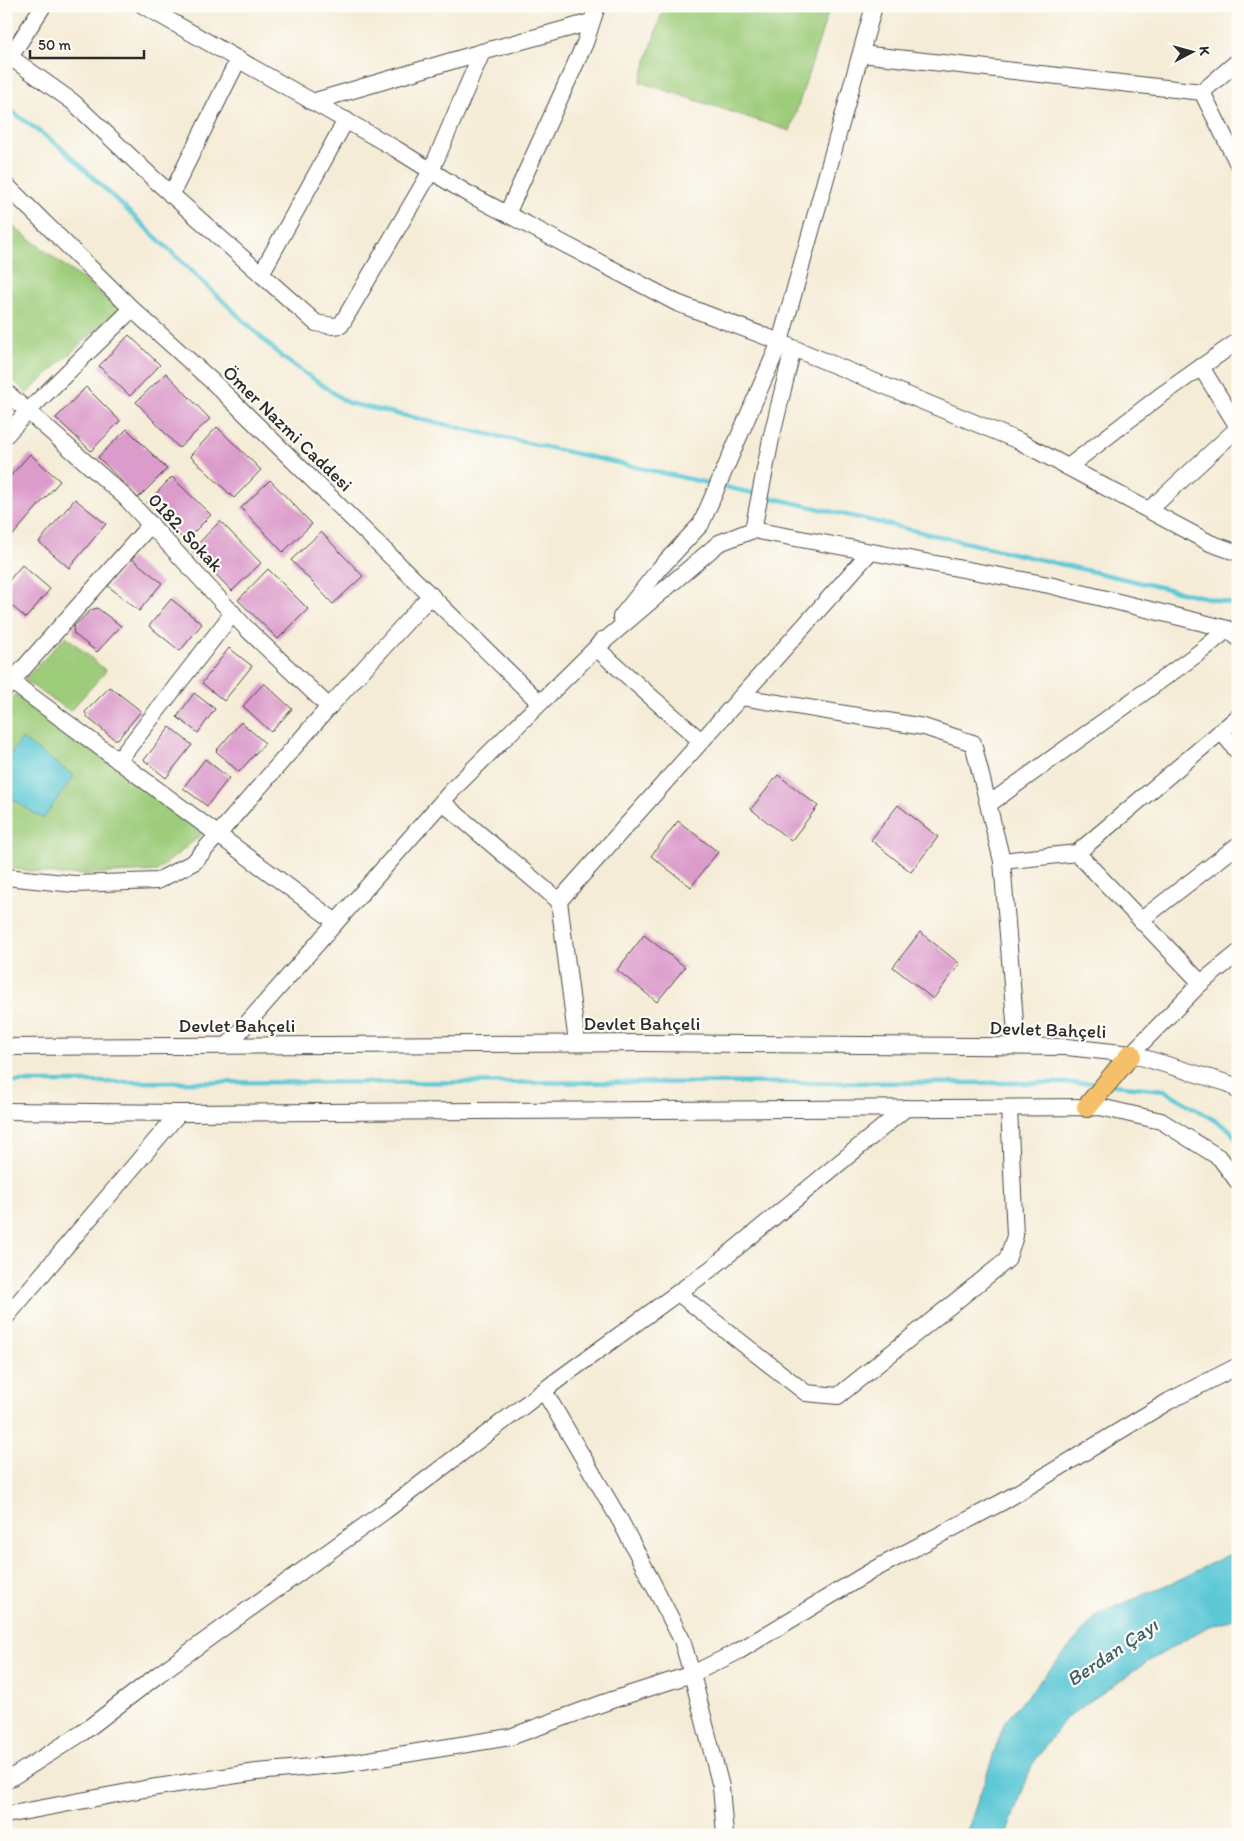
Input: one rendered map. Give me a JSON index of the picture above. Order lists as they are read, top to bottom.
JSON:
{
  "streets": {
    "street": ["Ömer Nazmi Caddesi", "0182. Sokak", "Devlet Bahçeli"]
  },
  "water": ["Berdan Çayı"],
  "scale_bar": "50 m",
  "north": "right"
}
